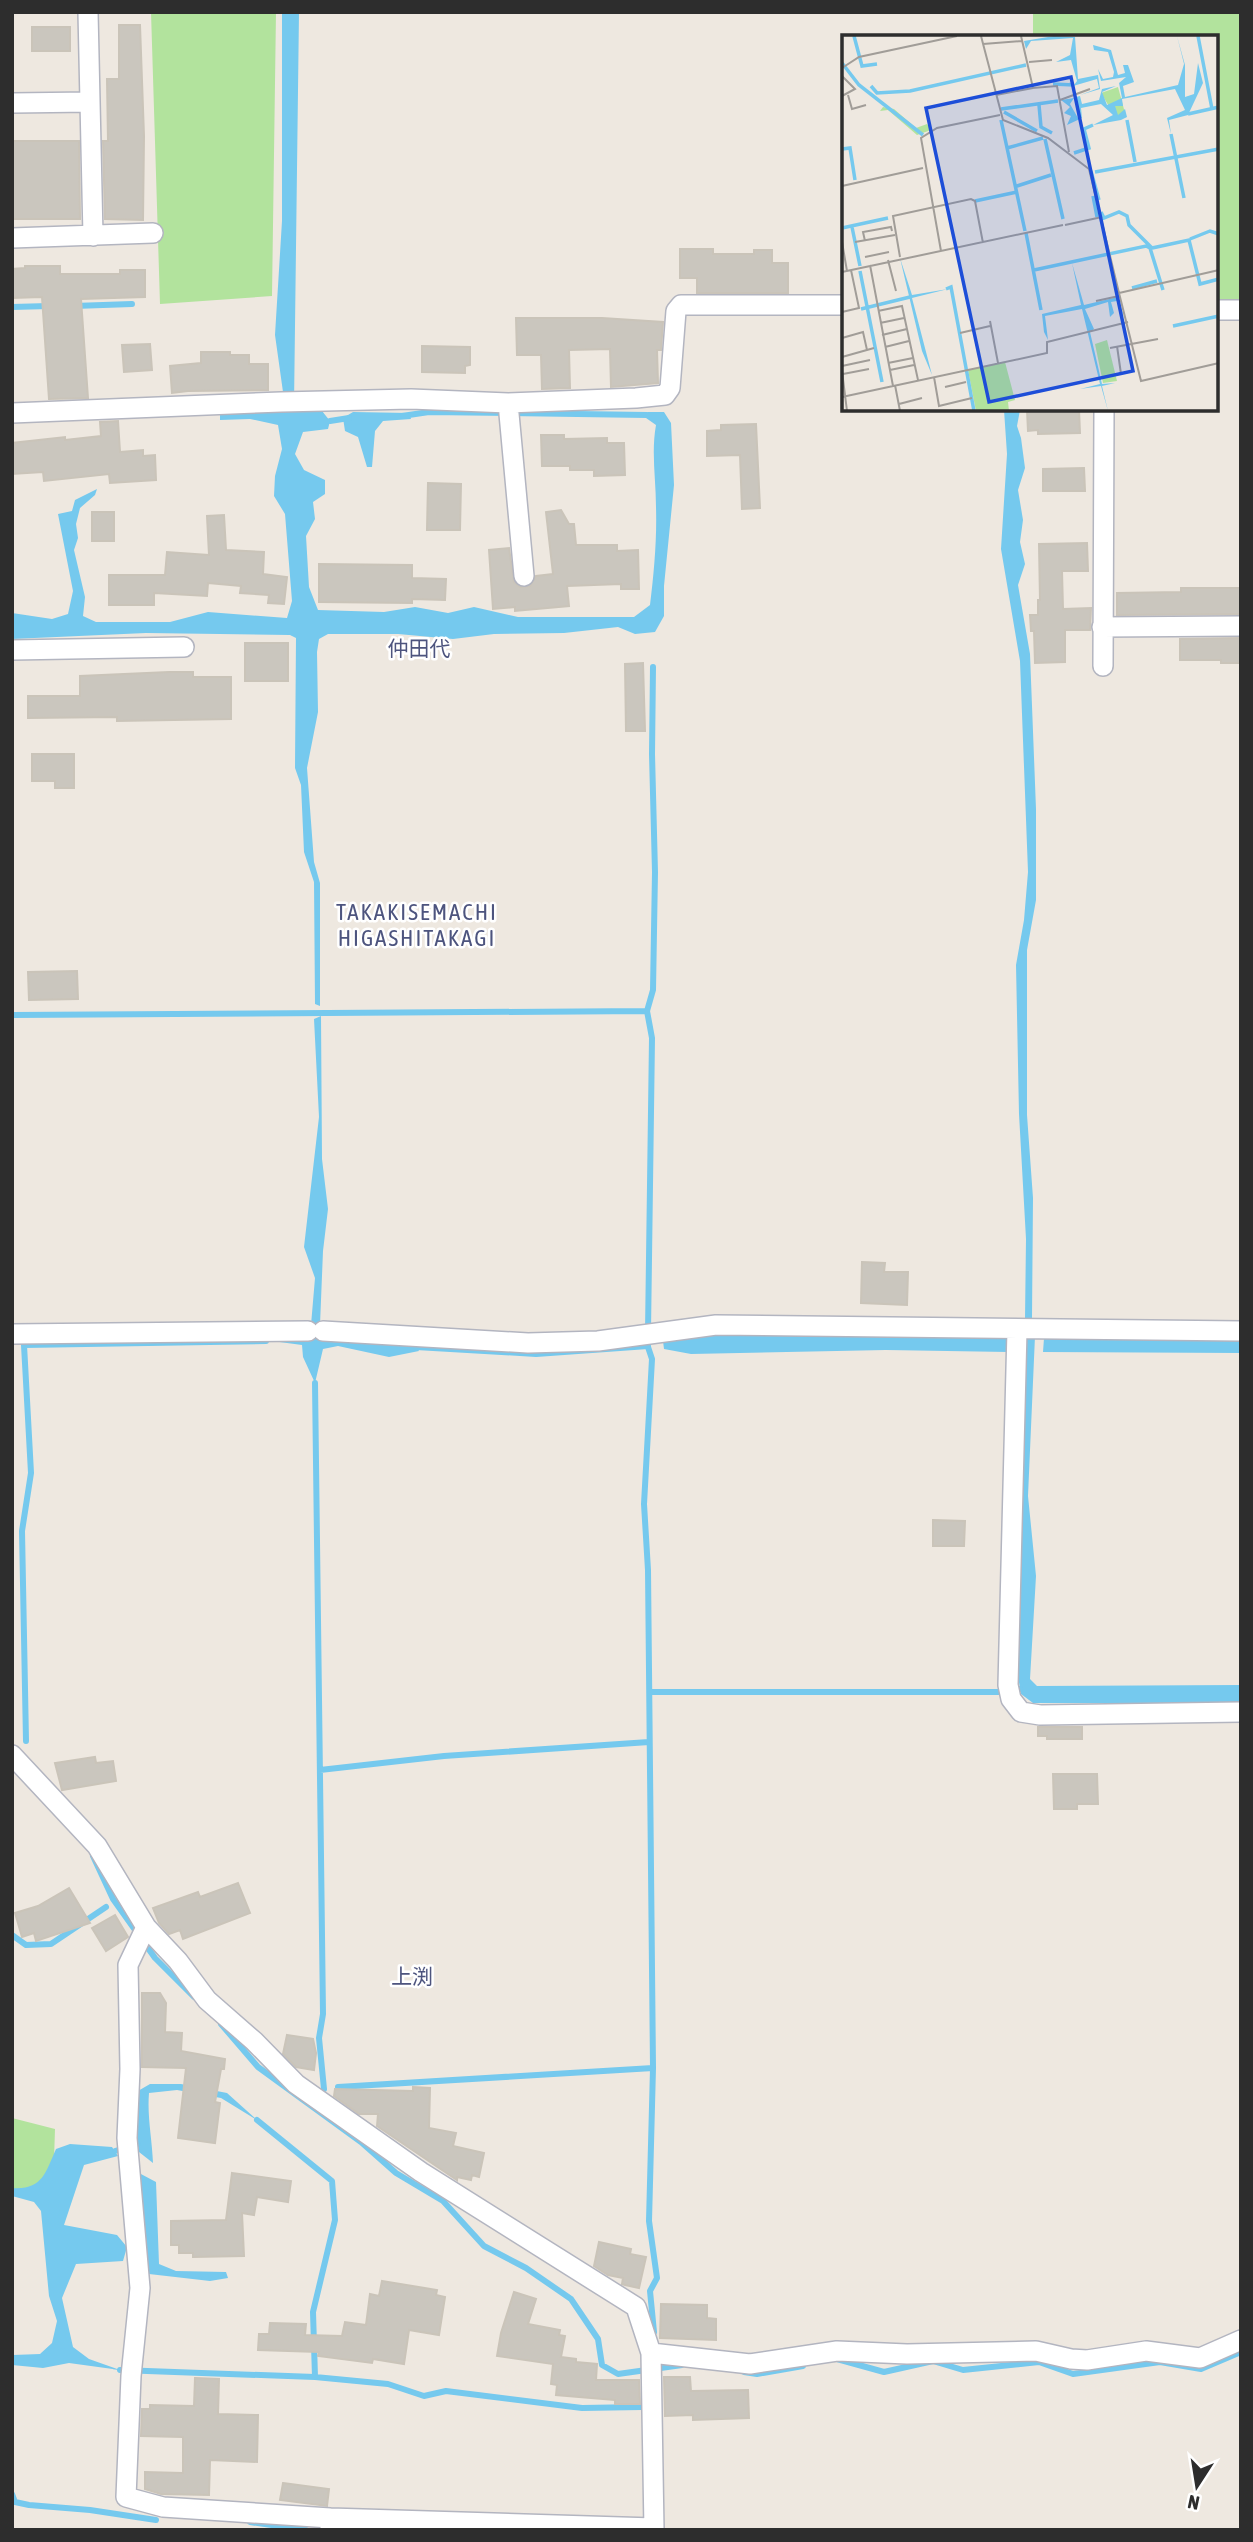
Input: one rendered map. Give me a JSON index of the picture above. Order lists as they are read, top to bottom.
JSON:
{
  "districts": ["仲田代", "TAKAKISEMACHI HIGASHITAKAGI", "上渕"],
  "north": "bottom"
}
